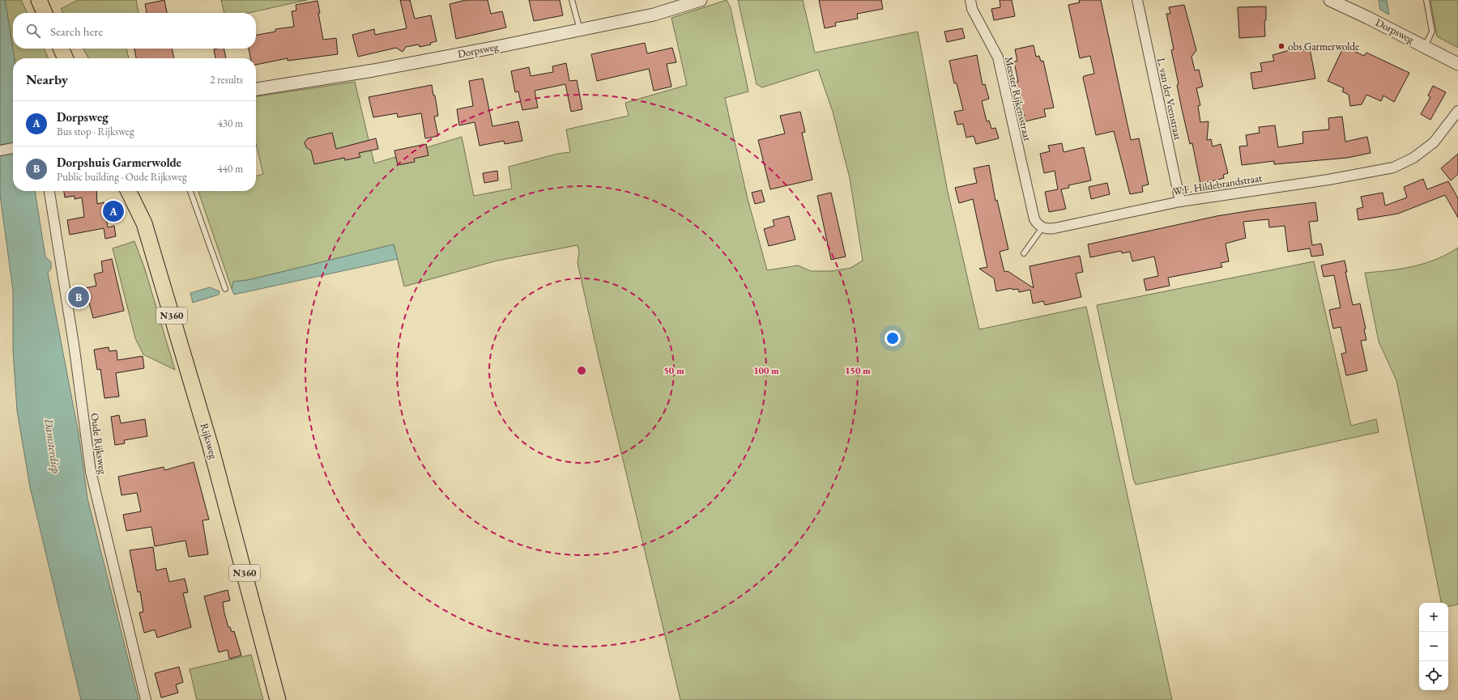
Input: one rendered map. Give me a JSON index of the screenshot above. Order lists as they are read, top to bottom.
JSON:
{
  "streets": {
    "main road": ["N360", "Rijksweg"],
    "street": [
      "Dorpsweg",
      "Meester Rijkensstraat",
      "L. van der Veenstraat",
      "W.F. Hildebrandstraat",
      "Oude Rijksweg"
    ]
  },
  "crossings": [
    ["Meester Rijkensstraat", "W.F. Hildebrandstraat"],
    ["L. van der Veenstraat", "W.F. Hildebrandstraat"]
  ],
  "water": ["Damsterdiep"],
  "places": ["obs Garmerwolde"],
  "page": {
    "search": "Search here",
    "heading": ["Nearby", "2 results"],
    "list": [
      {
        "mark": "A",
        "name": "Dorpsweg",
        "note": "Bus stop · Rijksweg",
        "value": "430 m"
      },
      {
        "mark": "B",
        "name": "Dorpshuis Garmerwolde",
        "note": "Public building · Oude Rijksweg",
        "value": "440 m"
      }
    ],
    "pins": ["A", "B"],
    "map_buttons": ["+", "−"]
  },
  "rings": ["50 m", "100 m", "150 m"]
}
